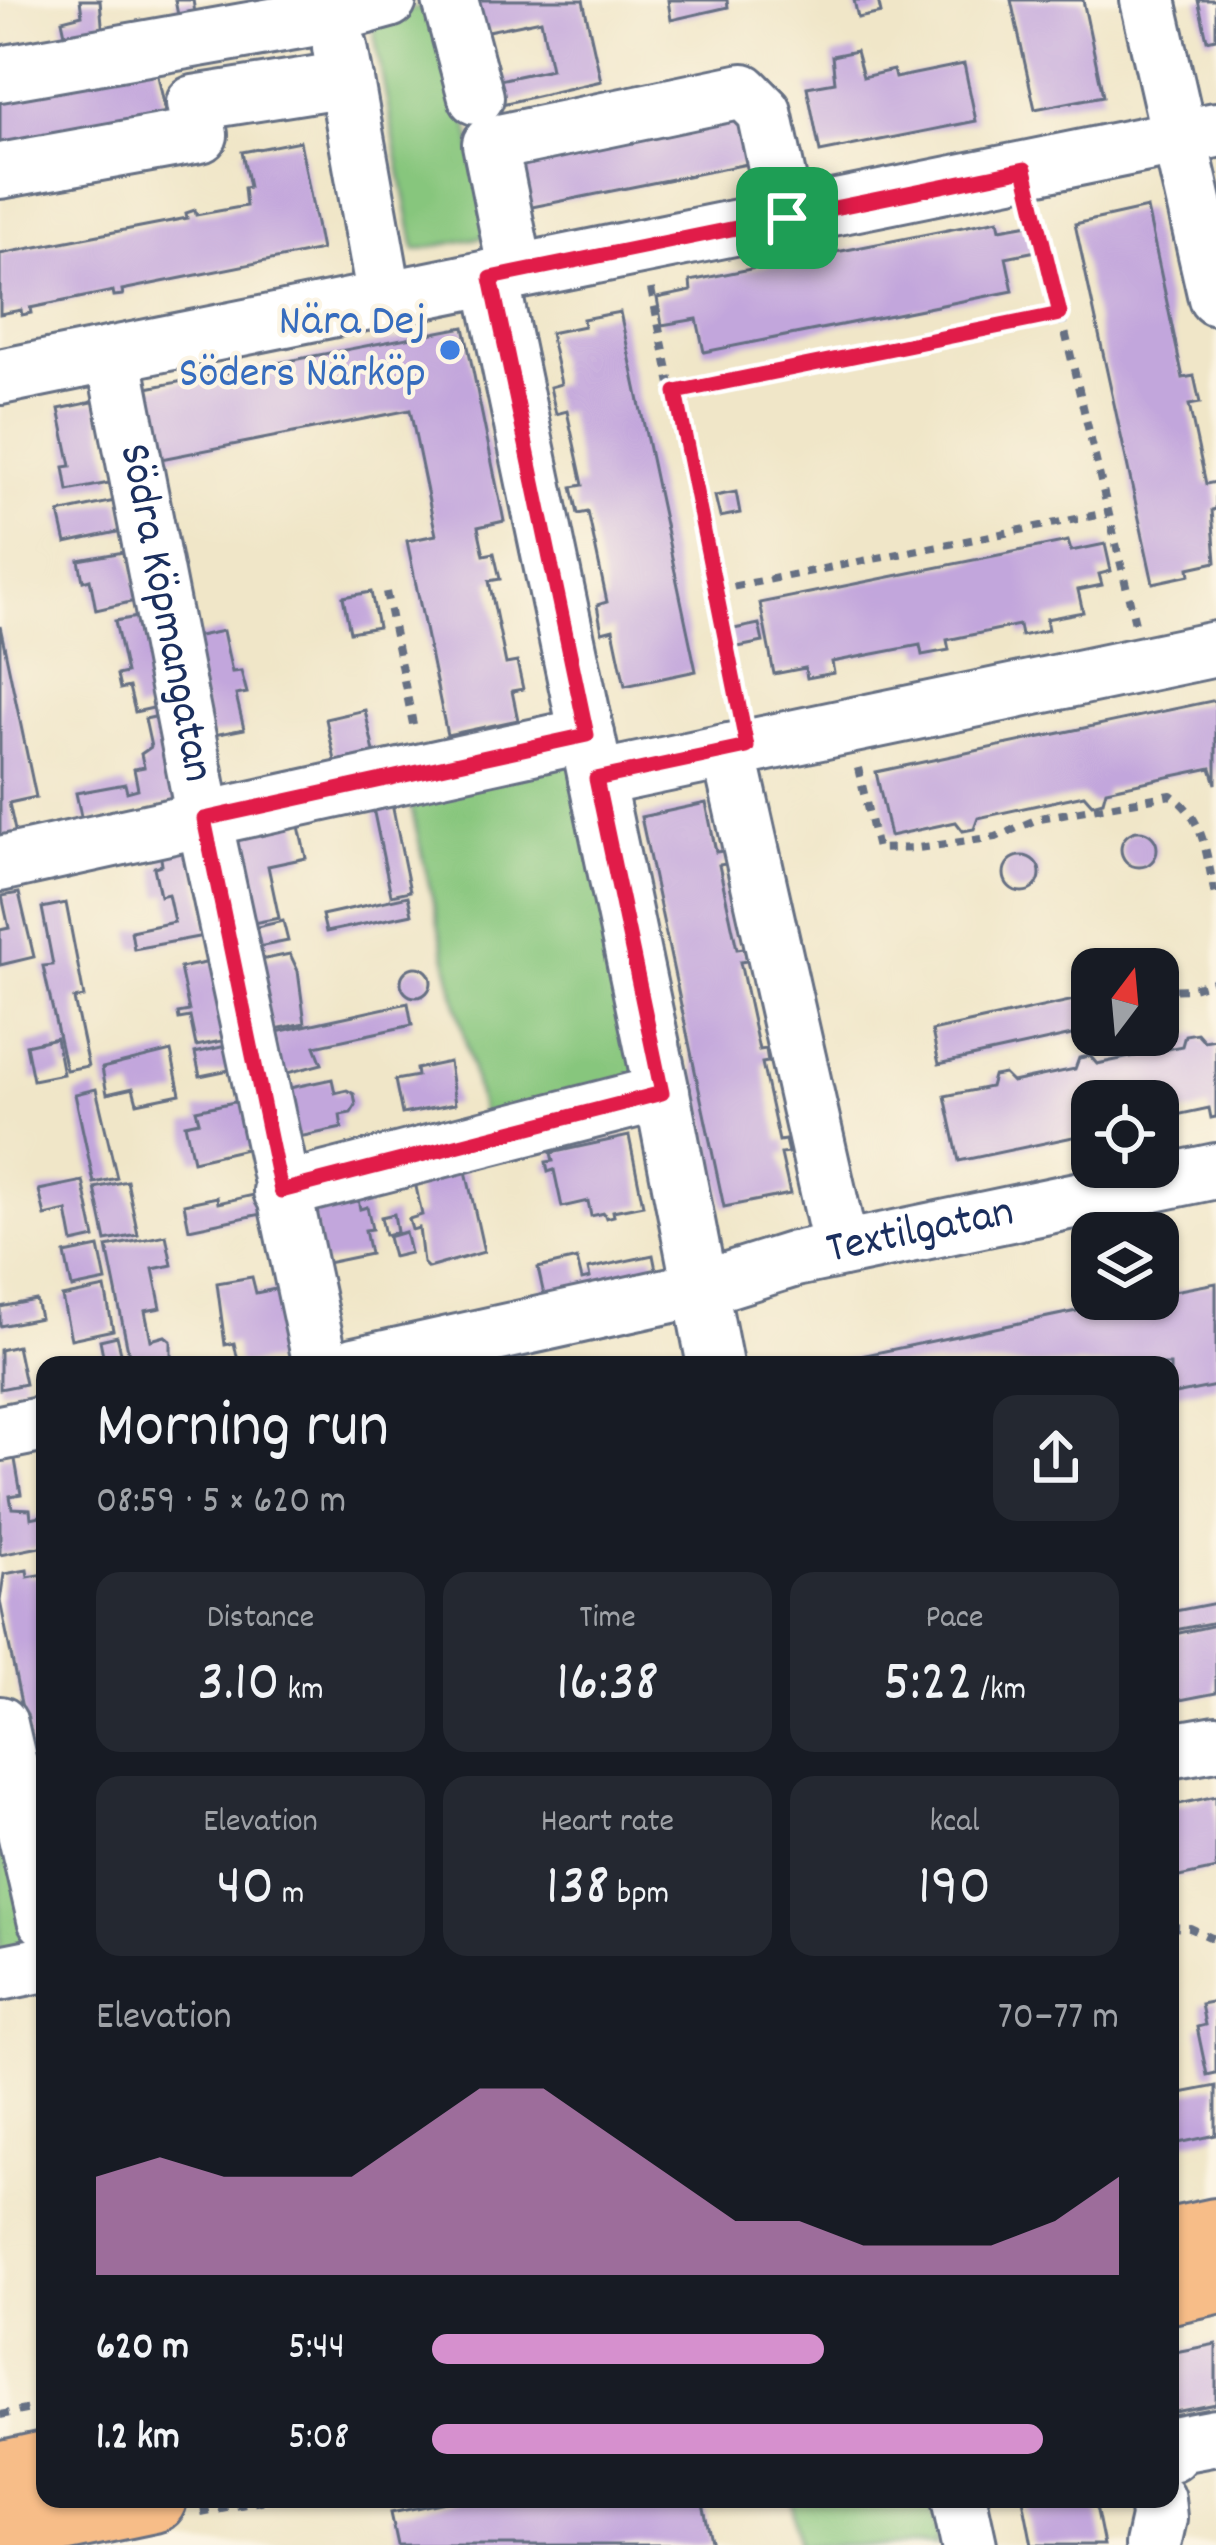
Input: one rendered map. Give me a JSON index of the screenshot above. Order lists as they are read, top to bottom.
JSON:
{
  "streets": {
    "street": ["Södra Köpmangatan", "Textilgatan"]
  },
  "places": ["Nära Dej Söders Närköp"],
  "north": "top",
  "page": {
    "heading": ["Morning run", "08:59 · 5 × 620 m"],
    "stats": [
      ["Distance", "3.10 km"],
      ["Time", "16:38"],
      ["Pace", "5:22 /km"],
      ["Elevation", "40 m"],
      ["Heart rate", "138 bpm"],
      ["kcal", "190"]
    ],
    "chart": ["Elevation", "70–77 m"],
    "list": [
      {
        "name": "620 m",
        "note": "5:44"
      },
      {
        "name": "1.2 km",
        "note": "5:08"
      }
    ]
  }
}
